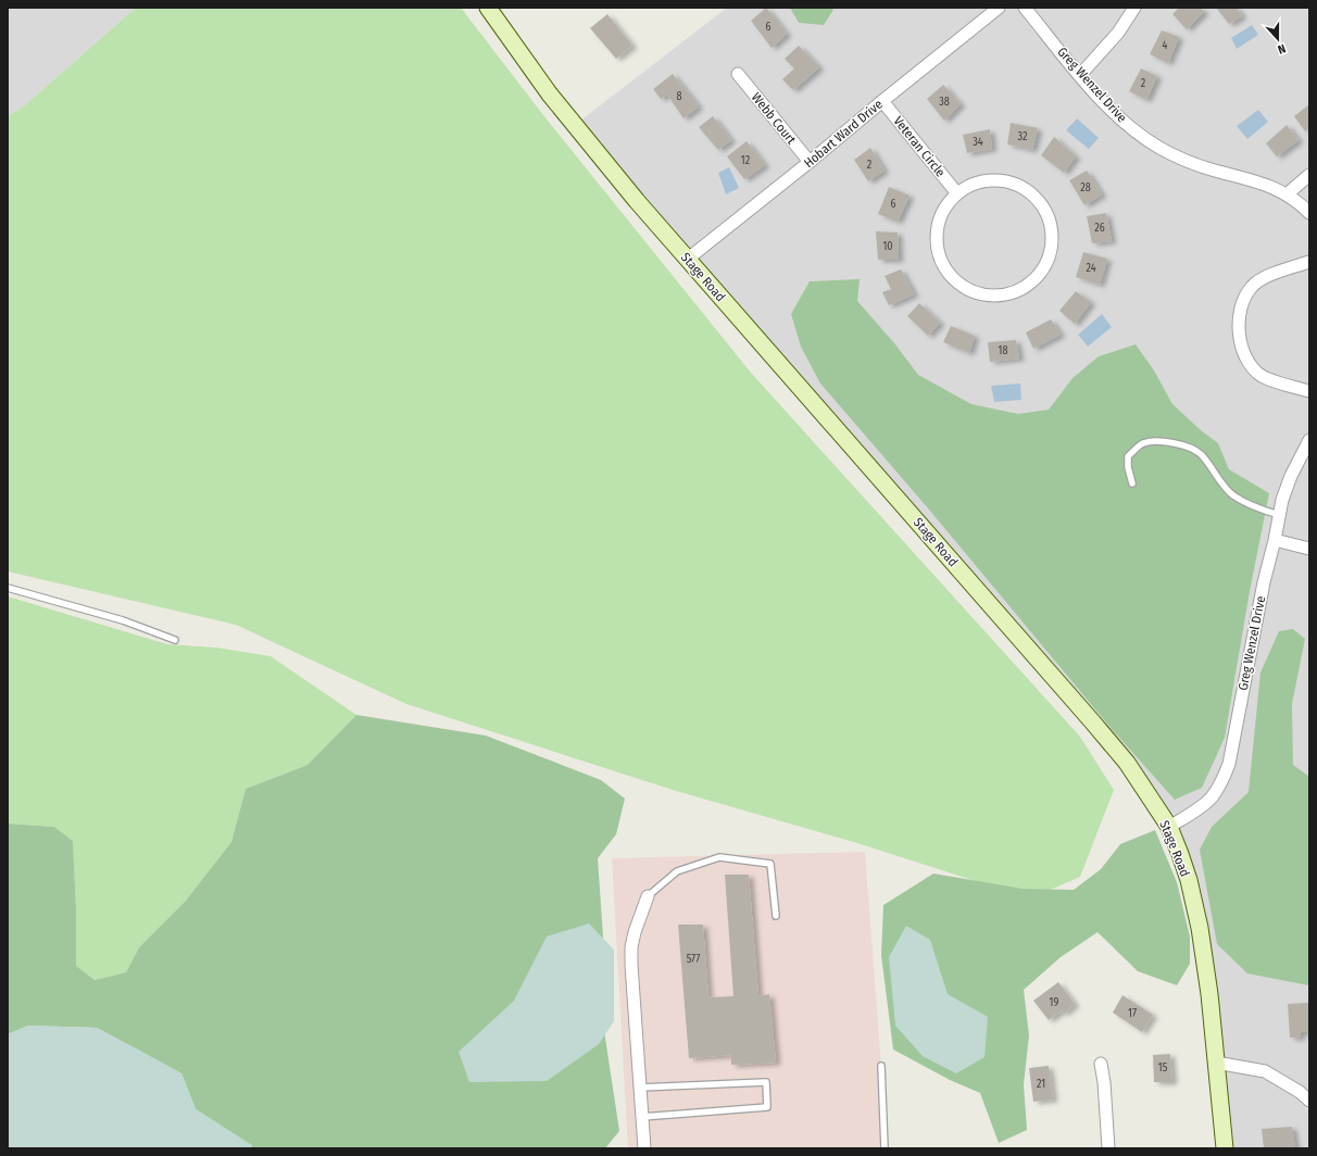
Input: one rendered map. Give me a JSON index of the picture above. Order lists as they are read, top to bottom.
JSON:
{
  "streets": {
    "street": [
      "Greg Wenzel Drive",
      "Webb Court",
      "Hobart Ward Drive",
      "Veteran Circle",
      "Stage Road"
    ]
  },
  "crossings": [
    ["Greg Wenzel Drive", "Stage Road"],
    ["Webb Court", "Hobart Ward Drive"],
    ["Hobart Ward Drive", "Veteran Circle"],
    ["Hobart Ward Drive", "Stage Road"]
  ],
  "house_numbers": [
    "6",
    "4",
    "2",
    "8",
    "38",
    "32",
    "34",
    "12",
    "2",
    "28",
    "6",
    "26",
    "10",
    "24",
    "18",
    "577",
    "19",
    "17",
    "15",
    "21"
  ],
  "north": "bottom"
}
